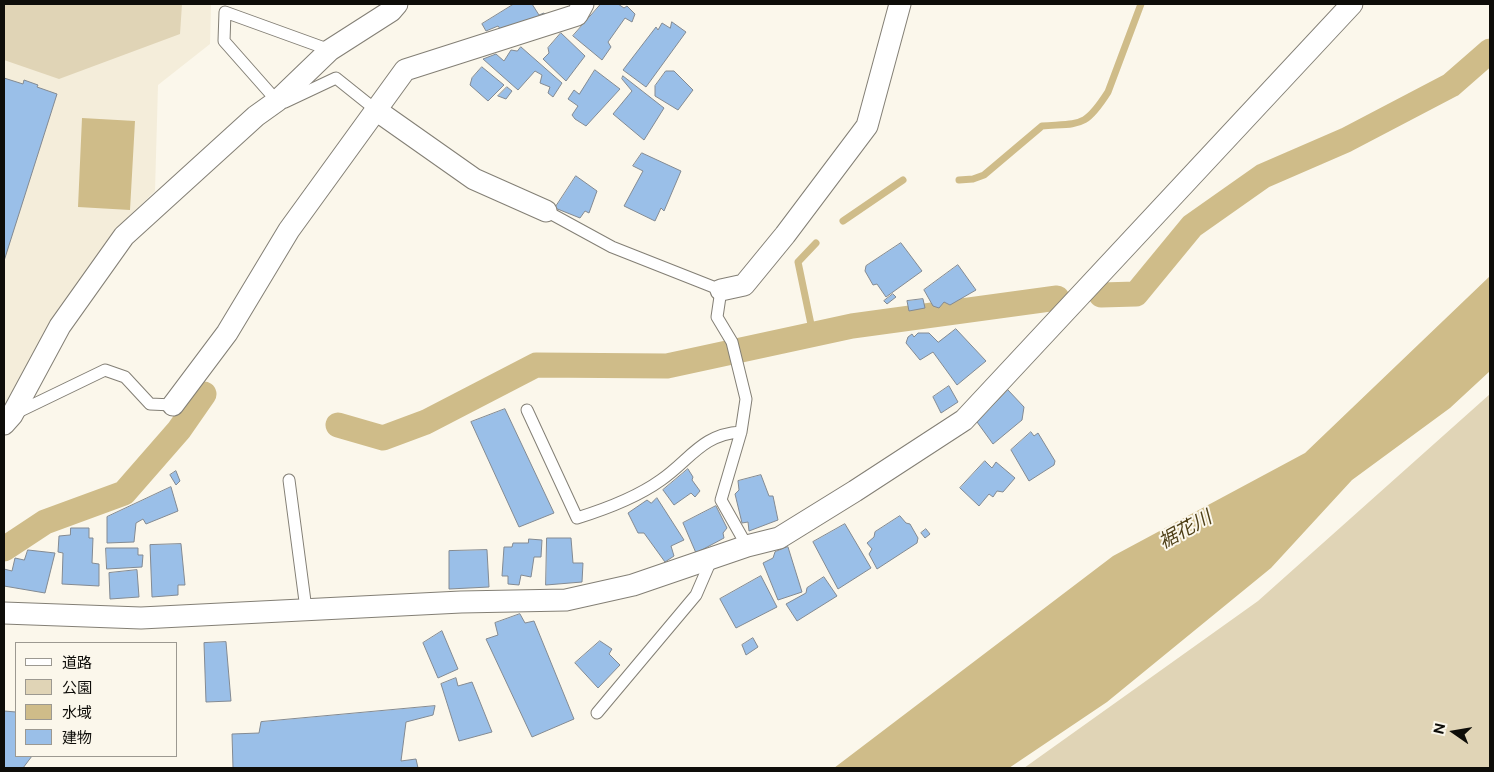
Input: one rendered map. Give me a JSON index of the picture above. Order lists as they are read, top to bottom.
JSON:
{
  "water": ["裾花川"],
  "legend": [
    "道路",
    "公園",
    "水域",
    "建物"
  ],
  "north": "left"
}
